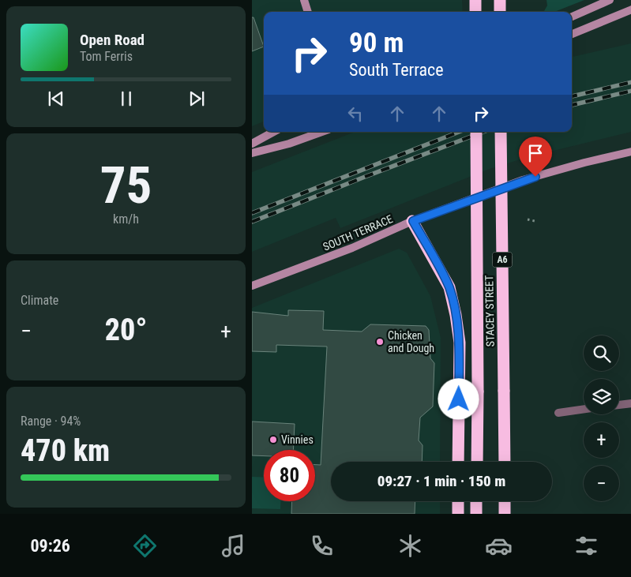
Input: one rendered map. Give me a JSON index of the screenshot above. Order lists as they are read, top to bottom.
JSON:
{
  "streets": {
    "highway": ["A6", "STACEY STREET"],
    "street": ["SOUTH TERRACE"]
  },
  "places": ["Chicken and Dough", "Vinnies"],
  "page": {
    "turn": ["90 m", "South Terrace"],
    "song": ["Open Road", "Tom Ferris"],
    "tile": [
      ["75", "km/h"],
      "Climate",
      ["Range · 94%", "470 km"]
    ],
    "heat": ["−", "20°", "+"],
    "map_buttons": ["+", "−"],
    "limit": "80",
    "trip": "09:27 · 1 min · 150 m",
    "tabs": "09:26"
  }
}
